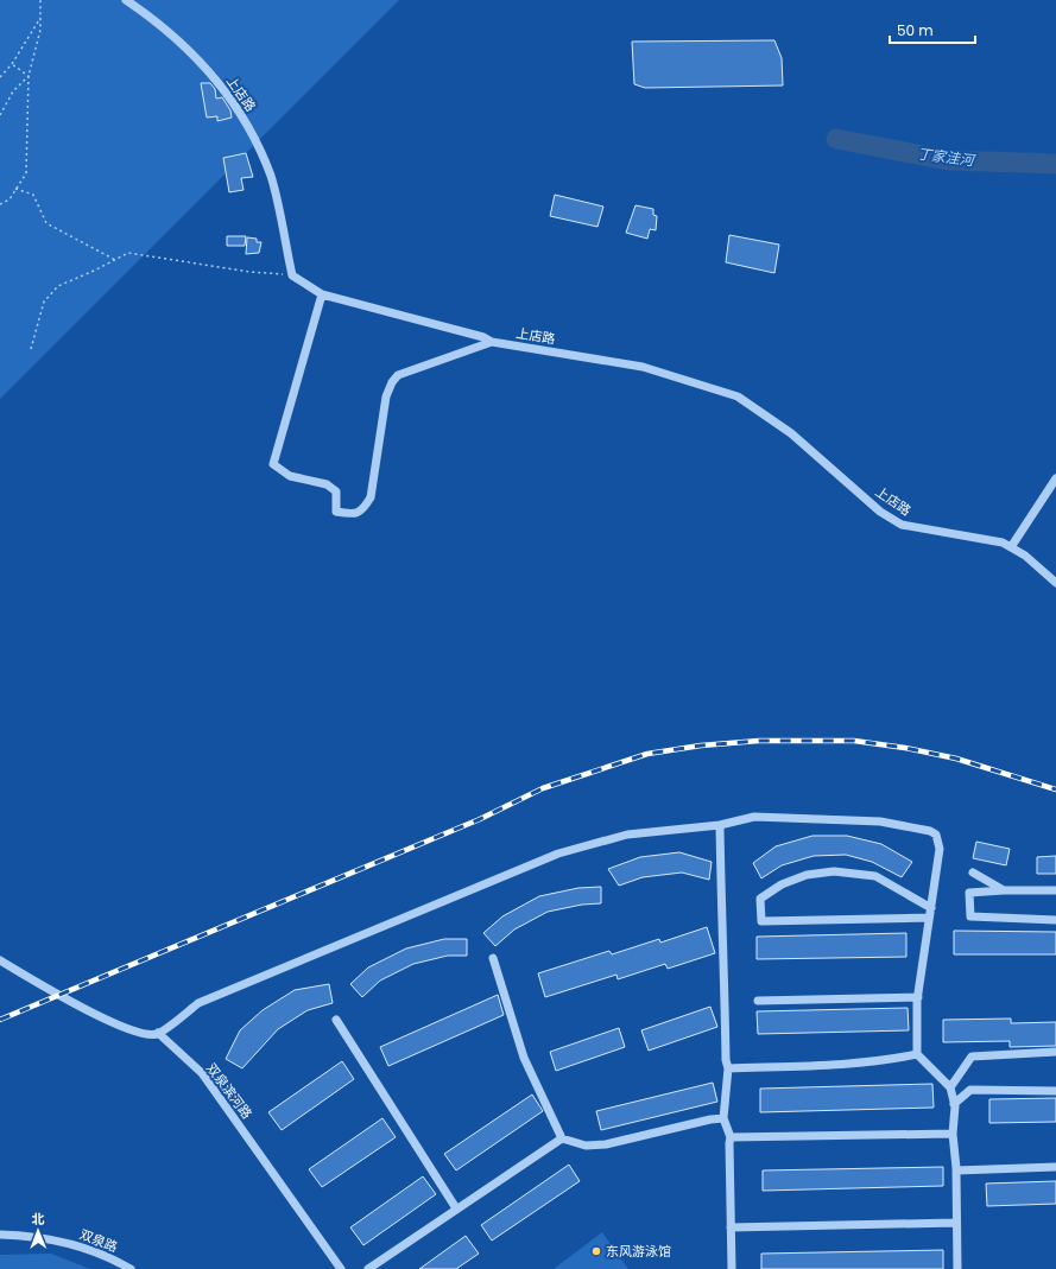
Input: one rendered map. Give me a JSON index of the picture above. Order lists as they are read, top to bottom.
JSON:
{
  "streets": {
    "street": ["上店路", "双泉滨河路", "双泉路"]
  },
  "water": ["丁家洼河"],
  "places": ["东风游泳馆"],
  "scale_bar": "50 m",
  "north": "top"
}
